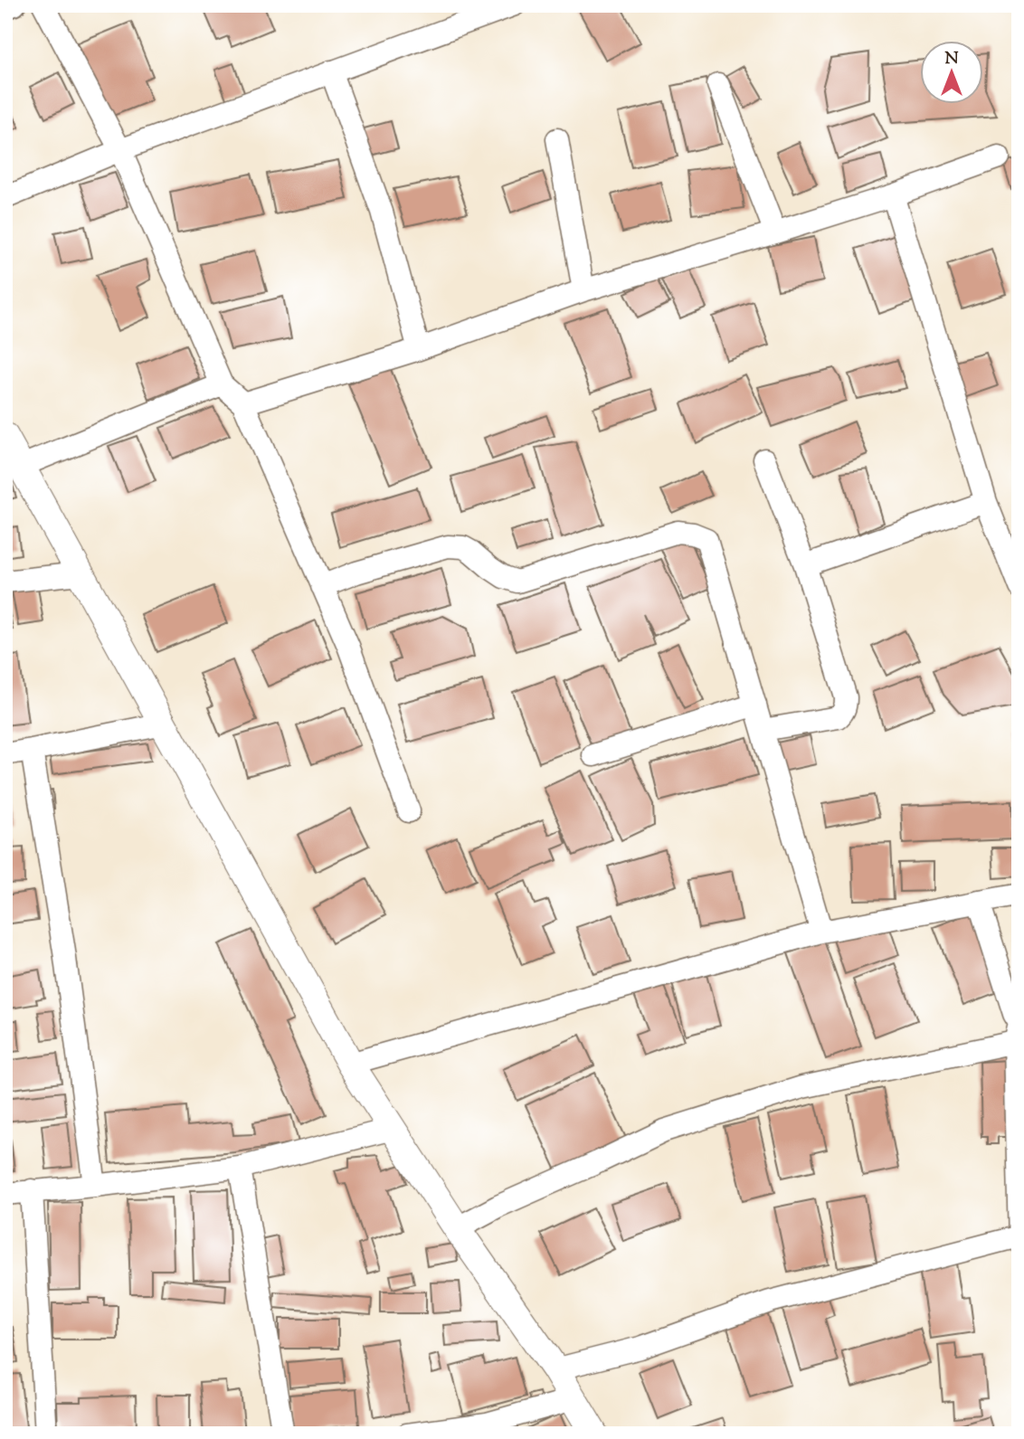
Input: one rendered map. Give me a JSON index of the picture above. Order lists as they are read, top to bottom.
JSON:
{
  "north": "top"
}
